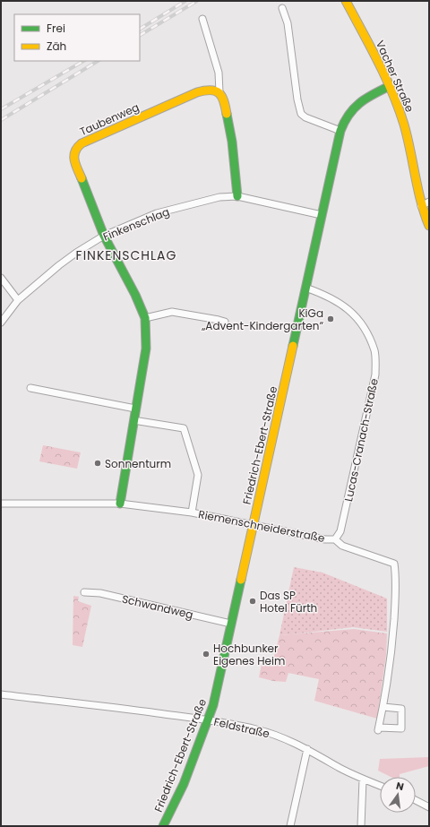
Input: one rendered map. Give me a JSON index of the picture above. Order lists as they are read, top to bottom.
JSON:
{
  "streets": {
    "street": [
      "Vacher Straße",
      "Taubenweg",
      "Finkenschlag",
      "Lucas-Cranach-Straße",
      "Friedrich-Ebert-Straße",
      "Riemenschneiderstraße",
      "Schwandweg",
      "Feldstraße"
    ]
  },
  "crossings": [
    ["Vacher Straße", "Friedrich-Ebert-Straße"],
    ["Taubenweg", "Finkenschlag"],
    ["Finkenschlag", "Friedrich-Ebert-Straße"],
    ["Lucas-Cranach-Straße", "Friedrich-Ebert-Straße"],
    ["Lucas-Cranach-Straße", "Riemenschneiderstraße"],
    ["Friedrich-Ebert-Straße", "Riemenschneiderstraße"],
    ["Friedrich-Ebert-Straße", "Schwandweg"],
    ["Friedrich-Ebert-Straße", "Feldstraße"]
  ],
  "districts": ["FINKENSCHLAG"],
  "places": [
    "KiGa „Advent-Kindergarten“",
    "Sonnenturm",
    "Das SP Hotel Fürth",
    "Hochbunker Eigenes Heim"
  ],
  "legend": ["Frei", "Zäh"],
  "north": "top"
}
